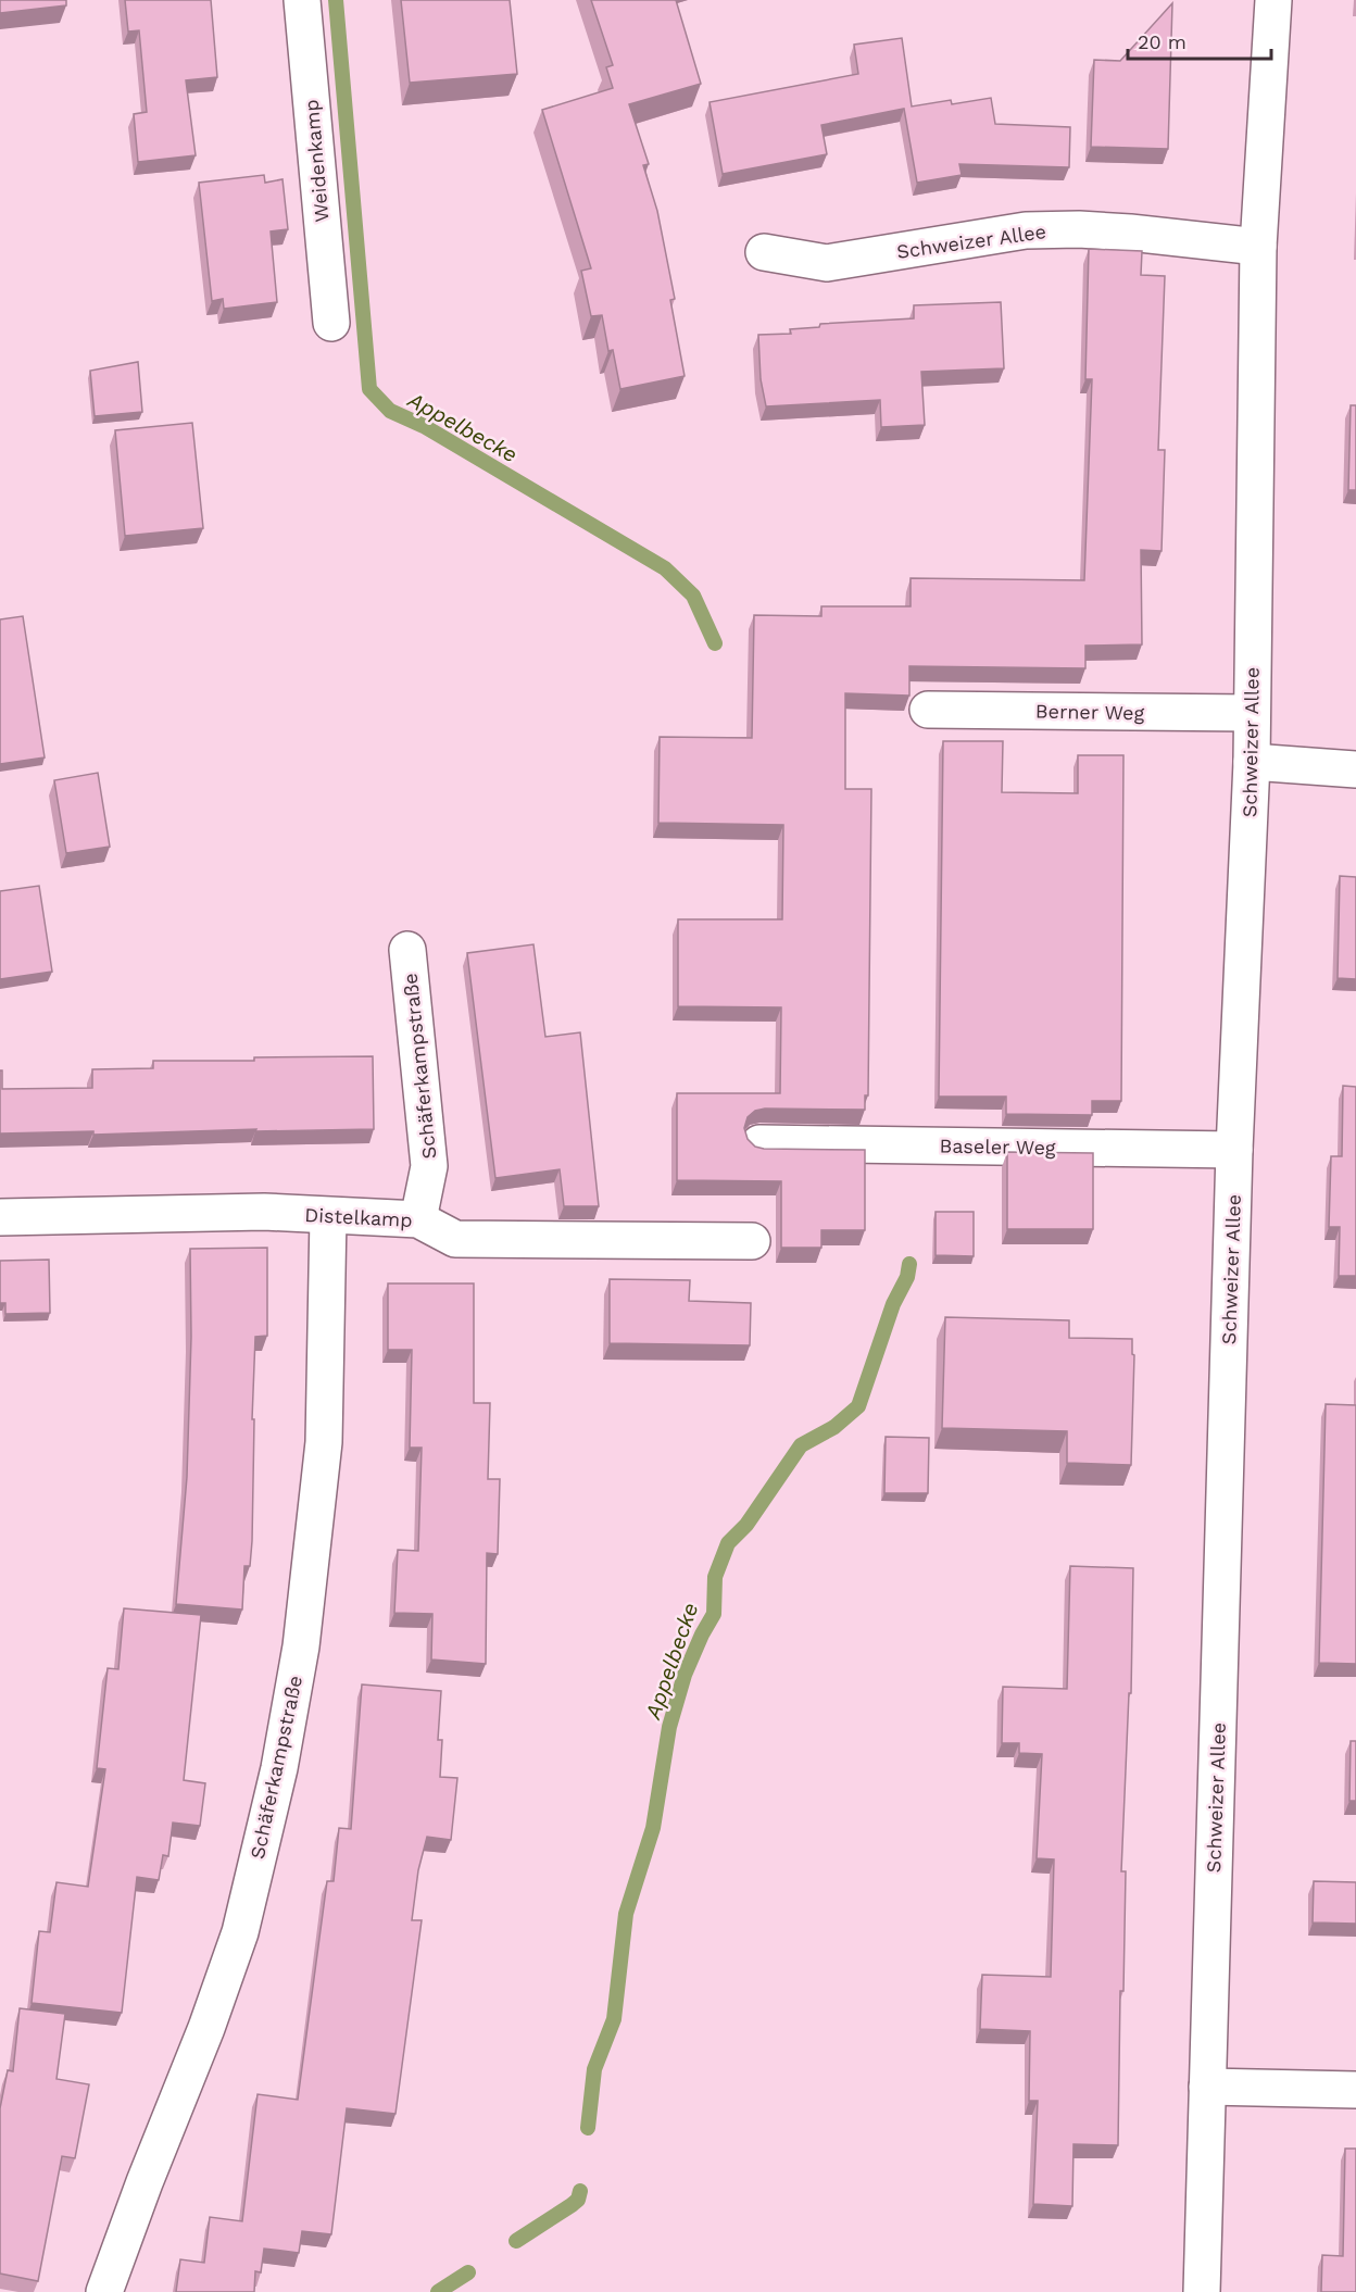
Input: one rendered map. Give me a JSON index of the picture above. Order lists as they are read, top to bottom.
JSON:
{
  "streets": {
    "street": [
      "Weidenkamp",
      "Schweizer Allee",
      "Berner Weg",
      "Schäferkampstraße",
      "Baseler Weg",
      "Distelkamp"
    ]
  },
  "crossings": [
    ["Schweizer Allee", "Berner Weg"],
    ["Schweizer Allee", "Baseler Weg"],
    ["Schäferkampstraße", "Distelkamp"]
  ],
  "water": ["Appelbecke"],
  "scale_bar": "20 m"
}
